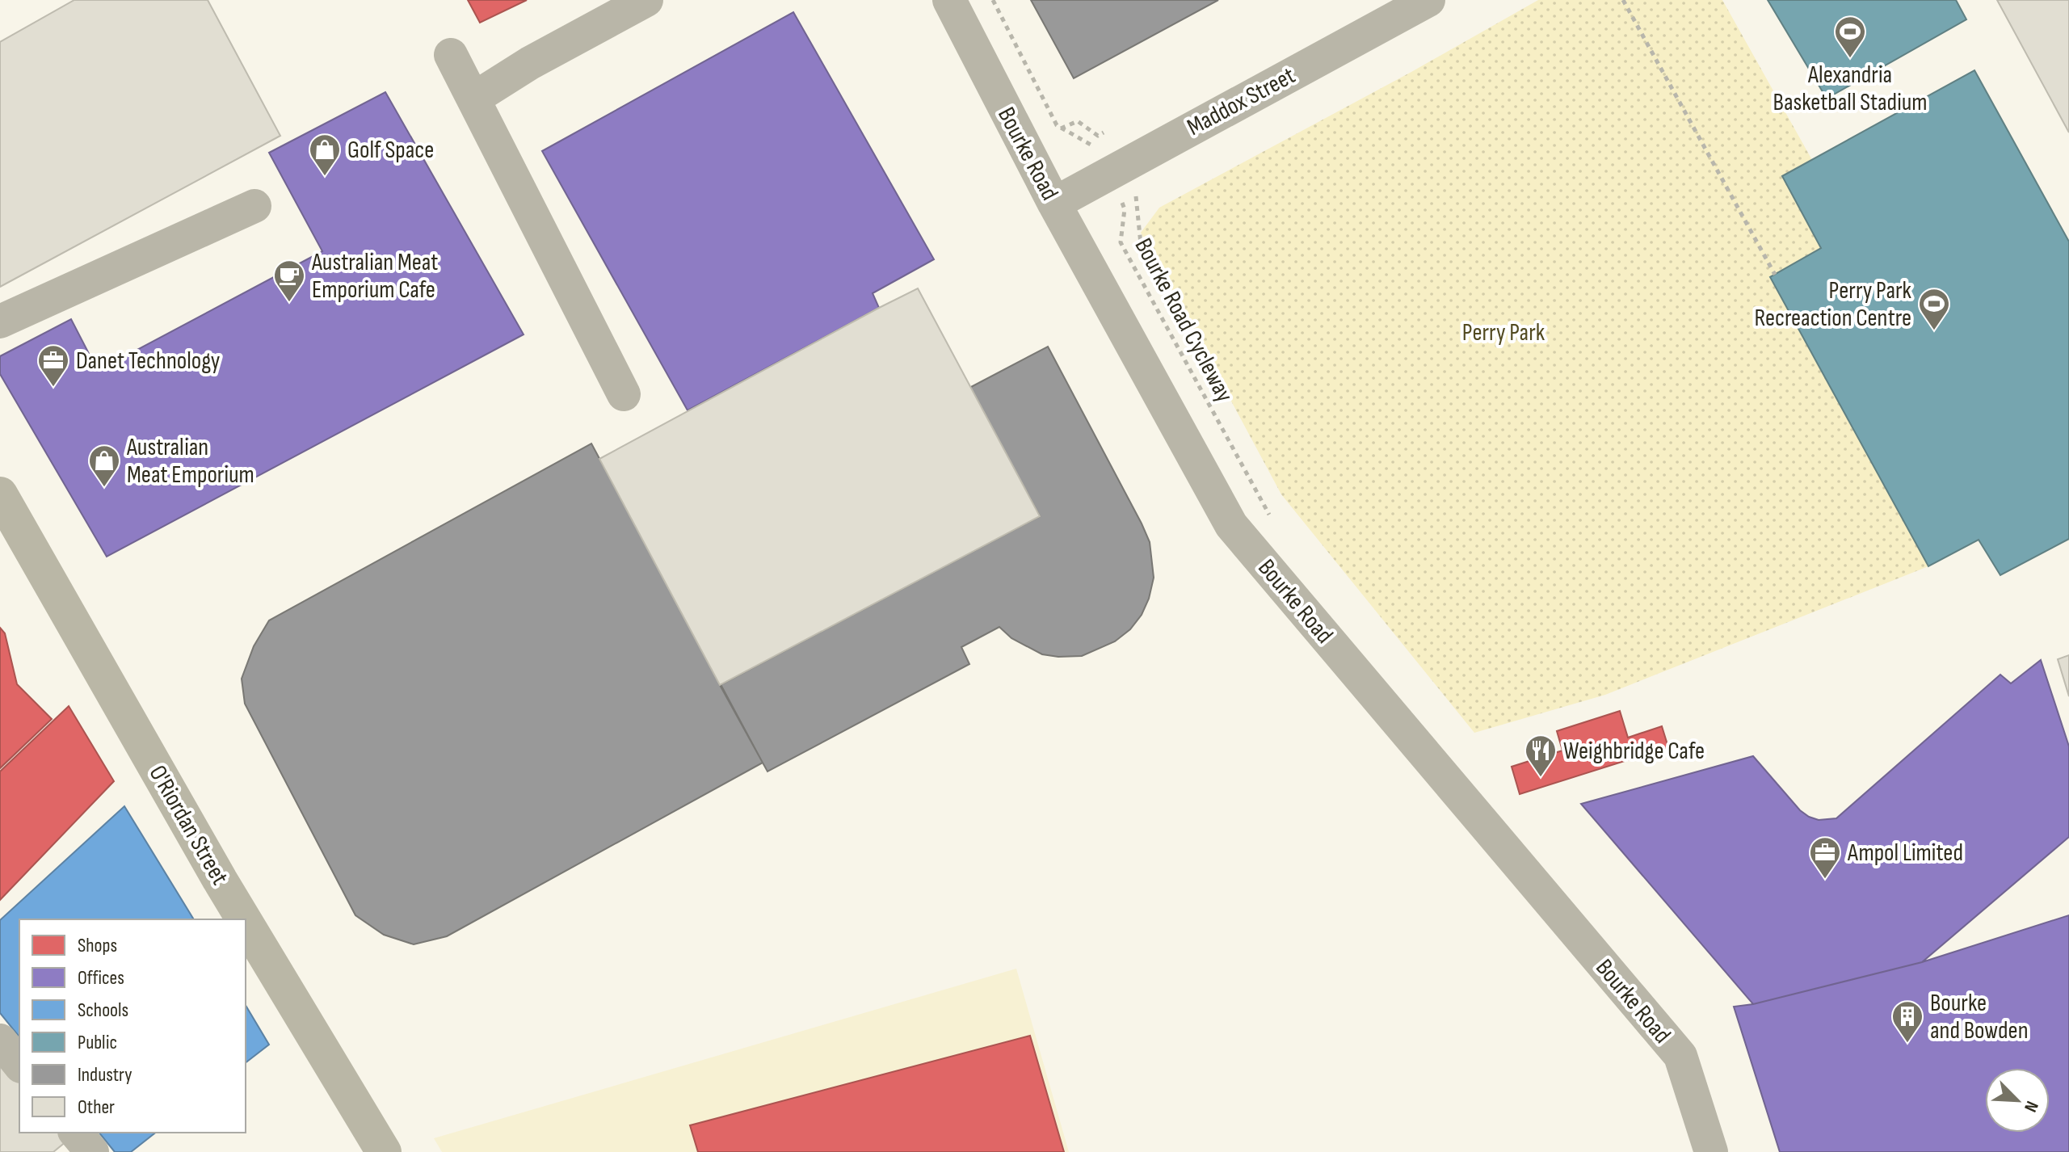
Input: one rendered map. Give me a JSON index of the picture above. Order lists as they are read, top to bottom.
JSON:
{
  "streets": {
    "main road": ["O'Riordan Street"],
    "street": ["Maddox Street", "Bourke Road"],
    "path": ["Bourke Road Cycleway"]
  },
  "crossings": [
    ["Maddox Street", "Bourke Road"],
    ["Maddox Street", "Bourke Road Cycleway"]
  ],
  "parks": ["Perry Park"],
  "places": {
    "sports": ["Alexandria Basketball Stadium", "Perry Park Recreaction Centre"],
    "shop": ["Golf Space", "Australian Meat Emporium"],
    "cafe": ["Australian Meat Emporium Cafe"],
    "office": ["Danet Technology", "Ampol Limited"],
    "restaurant": ["Weighbridge Cafe"],
    "building": ["Bourke and Bowden"]
  },
  "legend": [
    "Shops",
    "Offices",
    "Schools",
    "Public",
    "Industry",
    "Other"
  ],
  "north": "bottom right"
}
